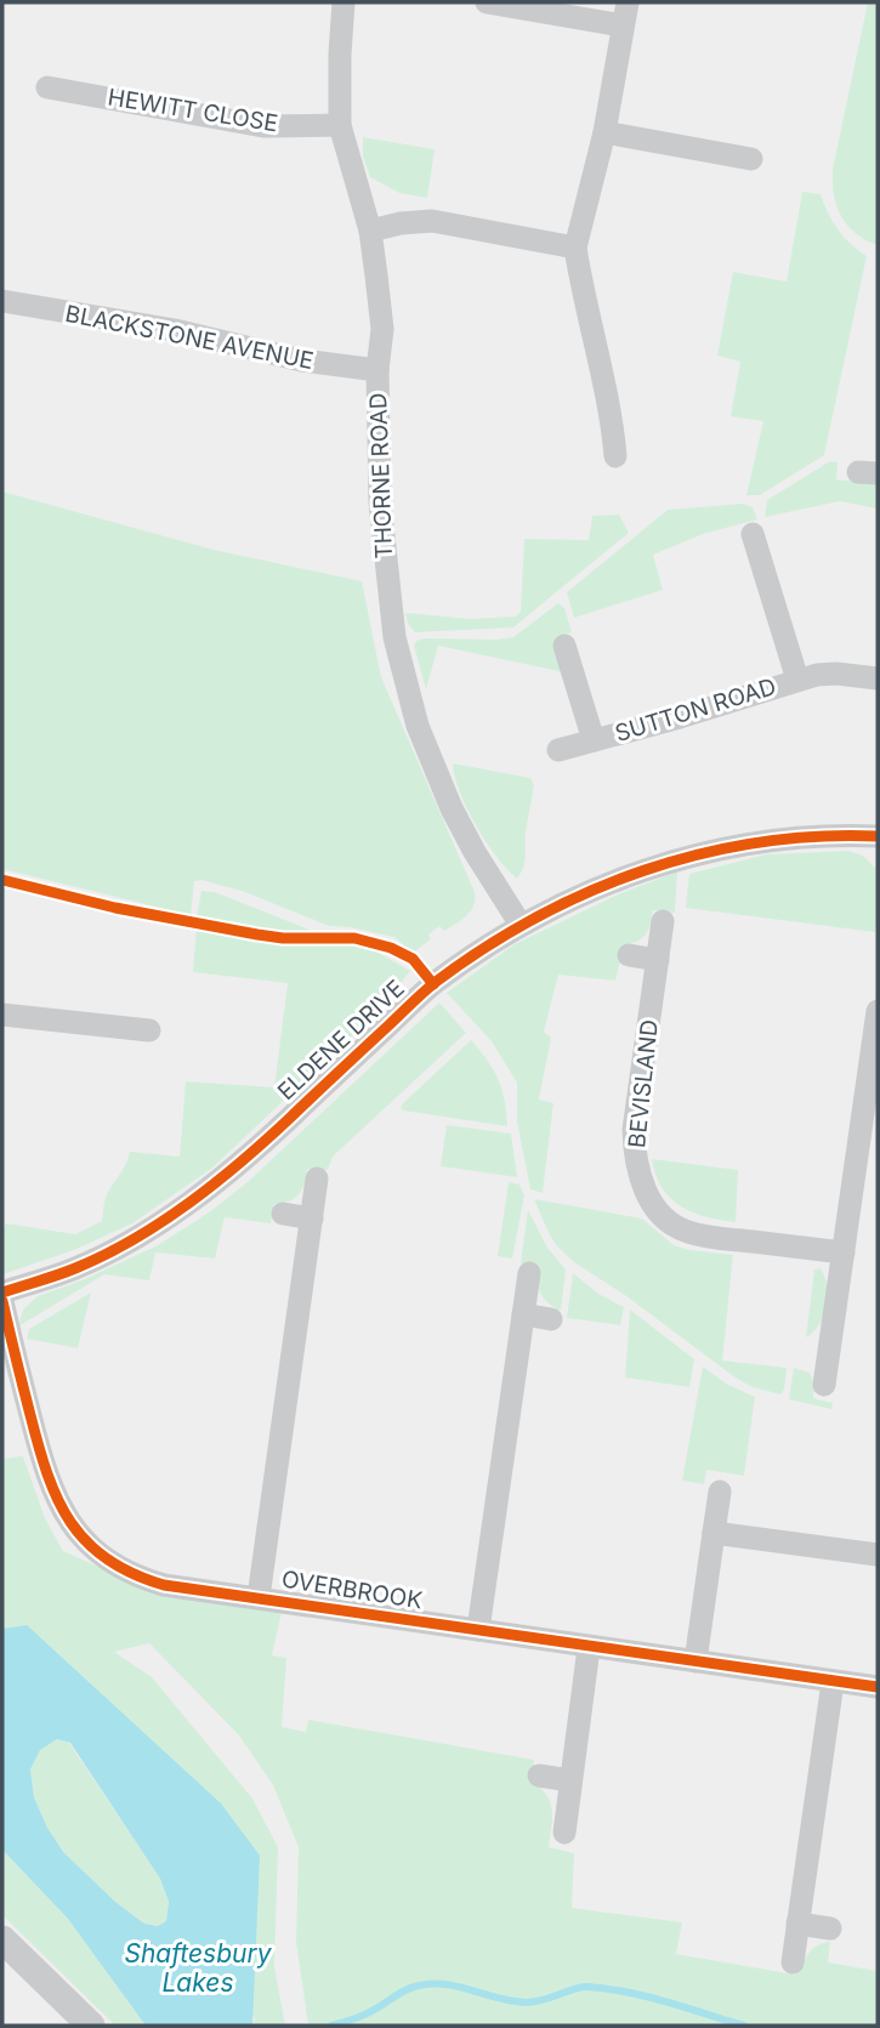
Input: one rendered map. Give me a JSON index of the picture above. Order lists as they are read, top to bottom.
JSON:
{
  "streets": {
    "street": [
      "HEWITT CLOSE",
      "BLACKSTONE AVENUE",
      "THORNE ROAD",
      "SUTTON ROAD",
      "ELDENE DRIVE",
      "BEVISLAND",
      "OVERBROOK"
    ]
  },
  "crossings": [
    ["HEWITT CLOSE", "THORNE ROAD"],
    ["BLACKSTONE AVENUE", "THORNE ROAD"],
    ["THORNE ROAD", "ELDENE DRIVE"]
  ],
  "water": ["Shaftesbury Lakes"]
}
